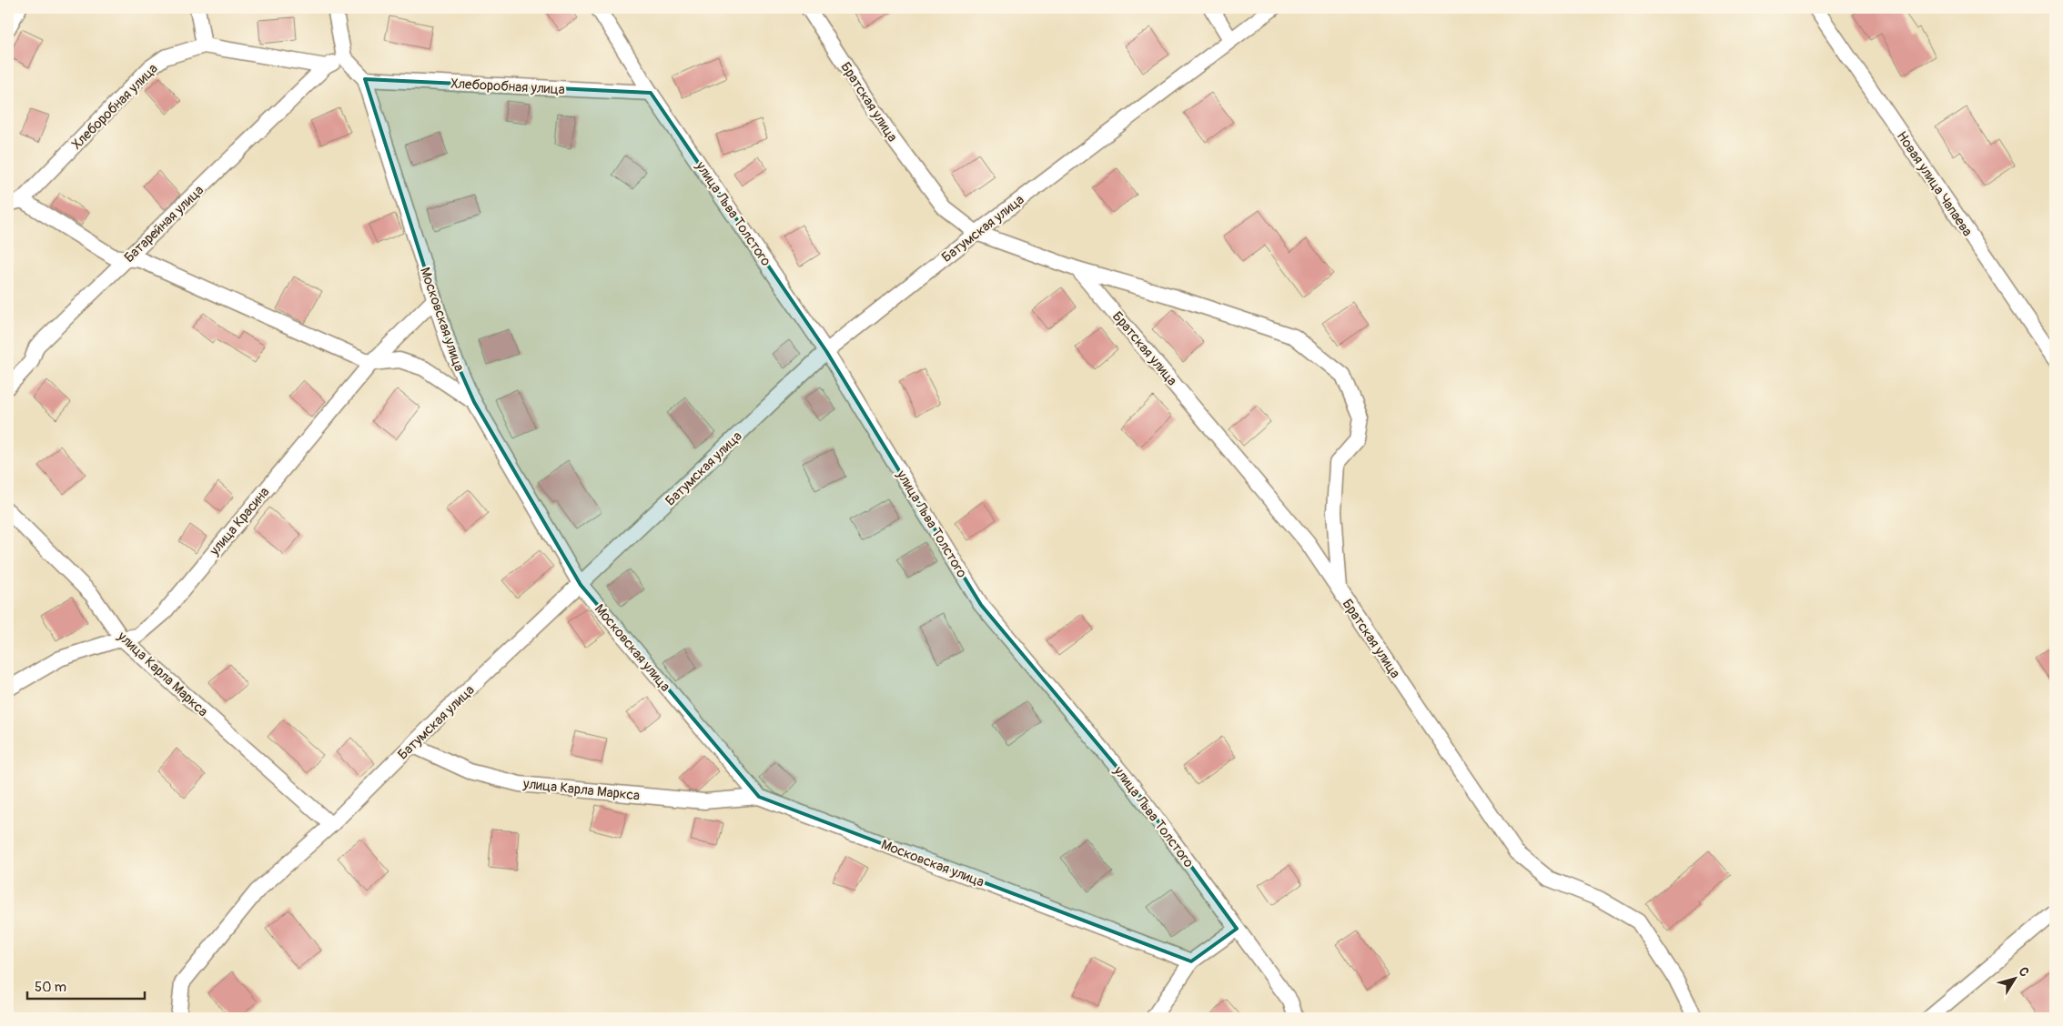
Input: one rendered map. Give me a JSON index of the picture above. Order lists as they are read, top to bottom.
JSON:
{
  "streets": {
    "street": [
      "Хлеборобная улица",
      "Братская улица",
      "Новая улица Чапаева",
      "улица Льва Толстого",
      "Батарейная улица",
      "Батумская улица",
      "Московская улица",
      "улица Красина",
      "улица Карла Маркса"
    ]
  },
  "crossings": [
    ["Хлеборобная улица", "улица Льва Толстого"],
    ["Хлеборобная улица", "Батарейная улица"],
    ["Хлеборобная улица", "Московская улица"],
    ["Братская улица", "Батумская улица"],
    ["улица Льва Толстого", "Батумская улица"],
    ["Батумская улица", "Московская улица"],
    ["Батумская улица", "улица Карла Маркса"],
    ["Московская улица", "улица Красина"],
    ["Московская улица", "улица Карла Маркса"],
    ["улица Красина", "улица Карла Маркса"]
  ],
  "scale_bar": "50 m",
  "north": "top right"
}
